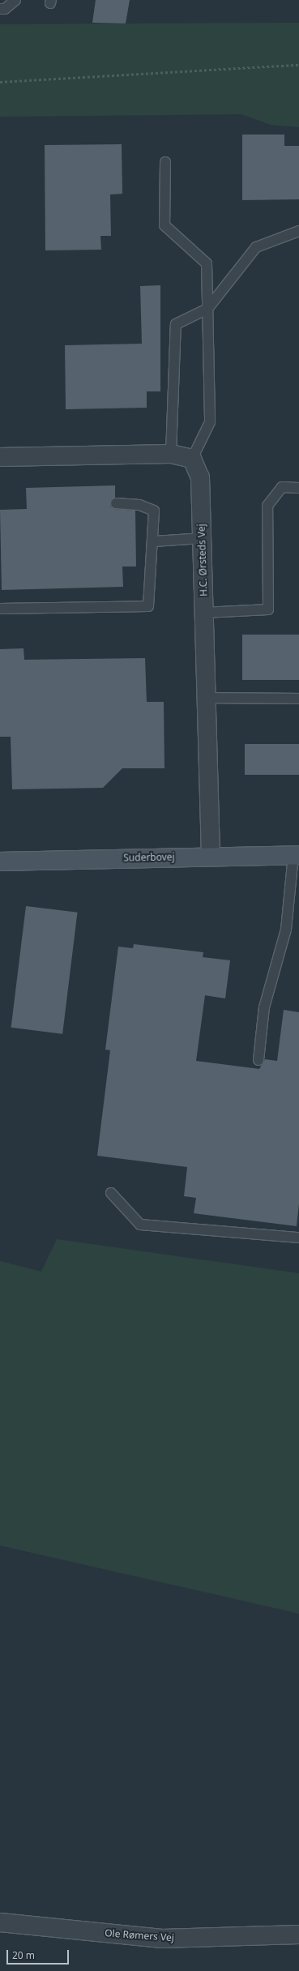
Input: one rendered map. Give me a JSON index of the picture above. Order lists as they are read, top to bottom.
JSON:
{
  "streets": {
    "street": ["H.C. Ørsteds Vej", "Suderbovej", "Ole Rømers Vej"]
  },
  "crossings": [
    ["H.C. Ørsteds Vej", "Suderbovej"]
  ],
  "scale_bar": "20 m"
}
